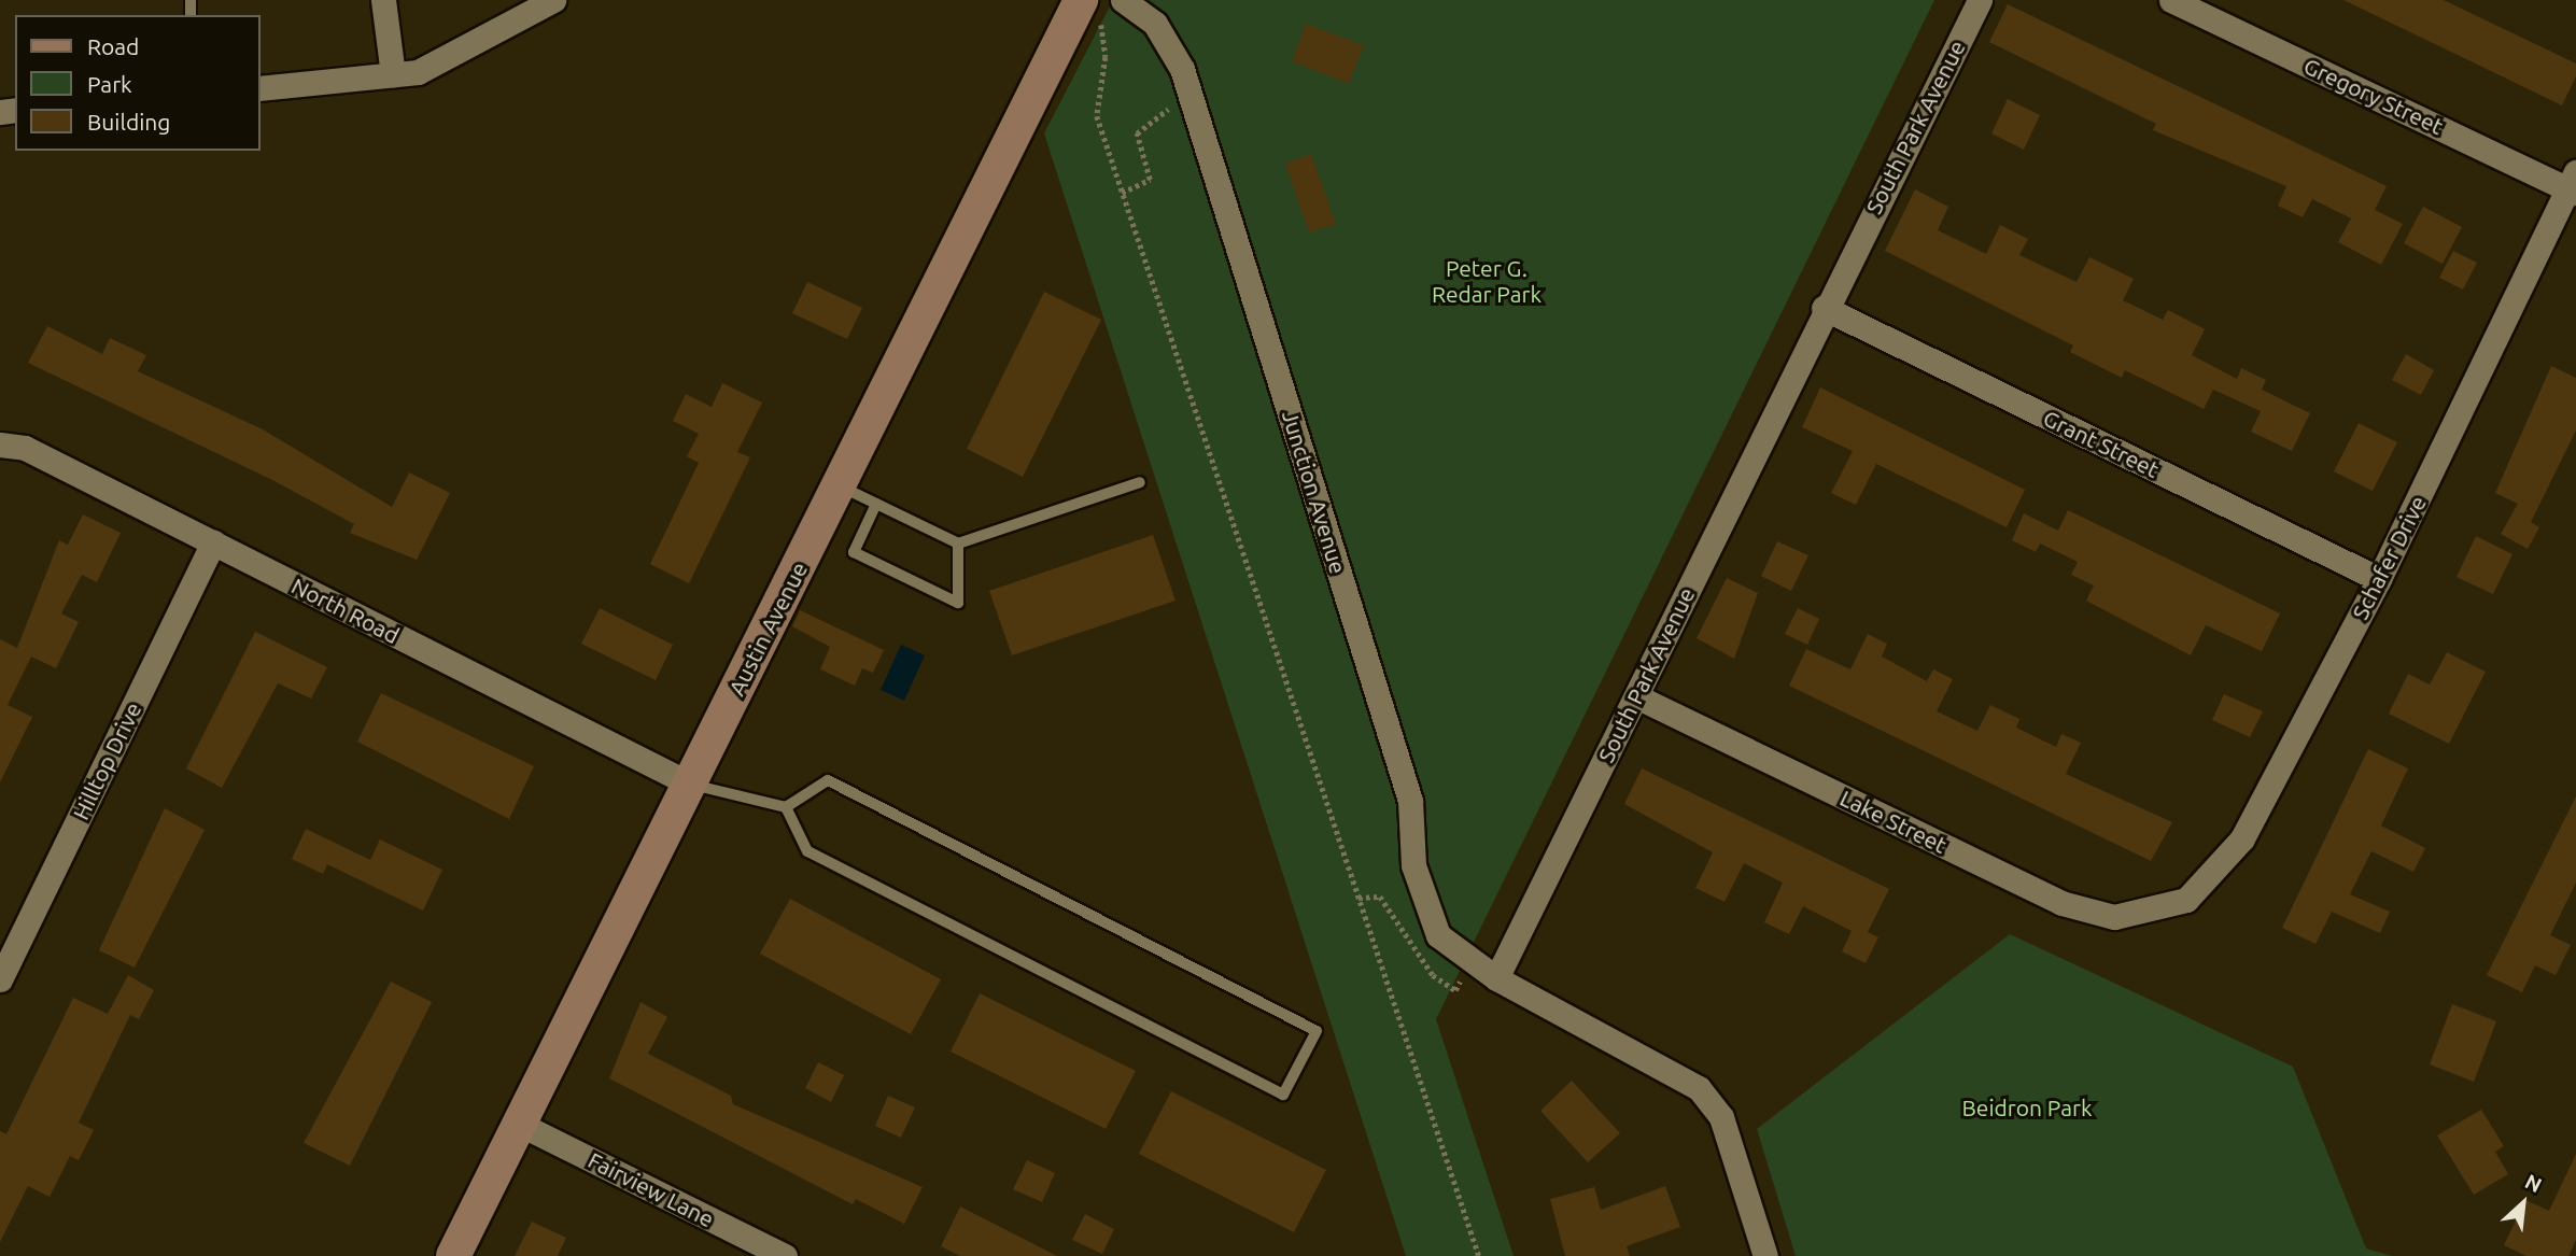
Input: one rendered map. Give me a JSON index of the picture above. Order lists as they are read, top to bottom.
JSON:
{
  "streets": {
    "street": [
      "Gregory Street",
      "South Park Avenue",
      "Grant Street",
      "Junction Avenue",
      "Schafer Drive",
      "North Road",
      "Austin Avenue",
      "Hilltop Drive",
      "Lake Street",
      "Fairview Lane"
    ]
  },
  "crossings": [
    ["Gregory Street", "Schafer Drive"],
    ["South Park Avenue", "Grant Street"],
    ["South Park Avenue", "Junction Avenue"],
    ["South Park Avenue", "Lake Street"],
    ["Grant Street", "Schafer Drive"],
    ["Junction Avenue", "Austin Avenue"],
    ["Schafer Drive", "Lake Street"],
    ["North Road", "Austin Avenue"],
    ["North Road", "Hilltop Drive"],
    ["Austin Avenue", "Fairview Lane"]
  ],
  "parks": ["Peter G. Redar Park", "Beidron Park"],
  "legend": ["Road", "Park", "Building"],
  "north": "top right"
}
